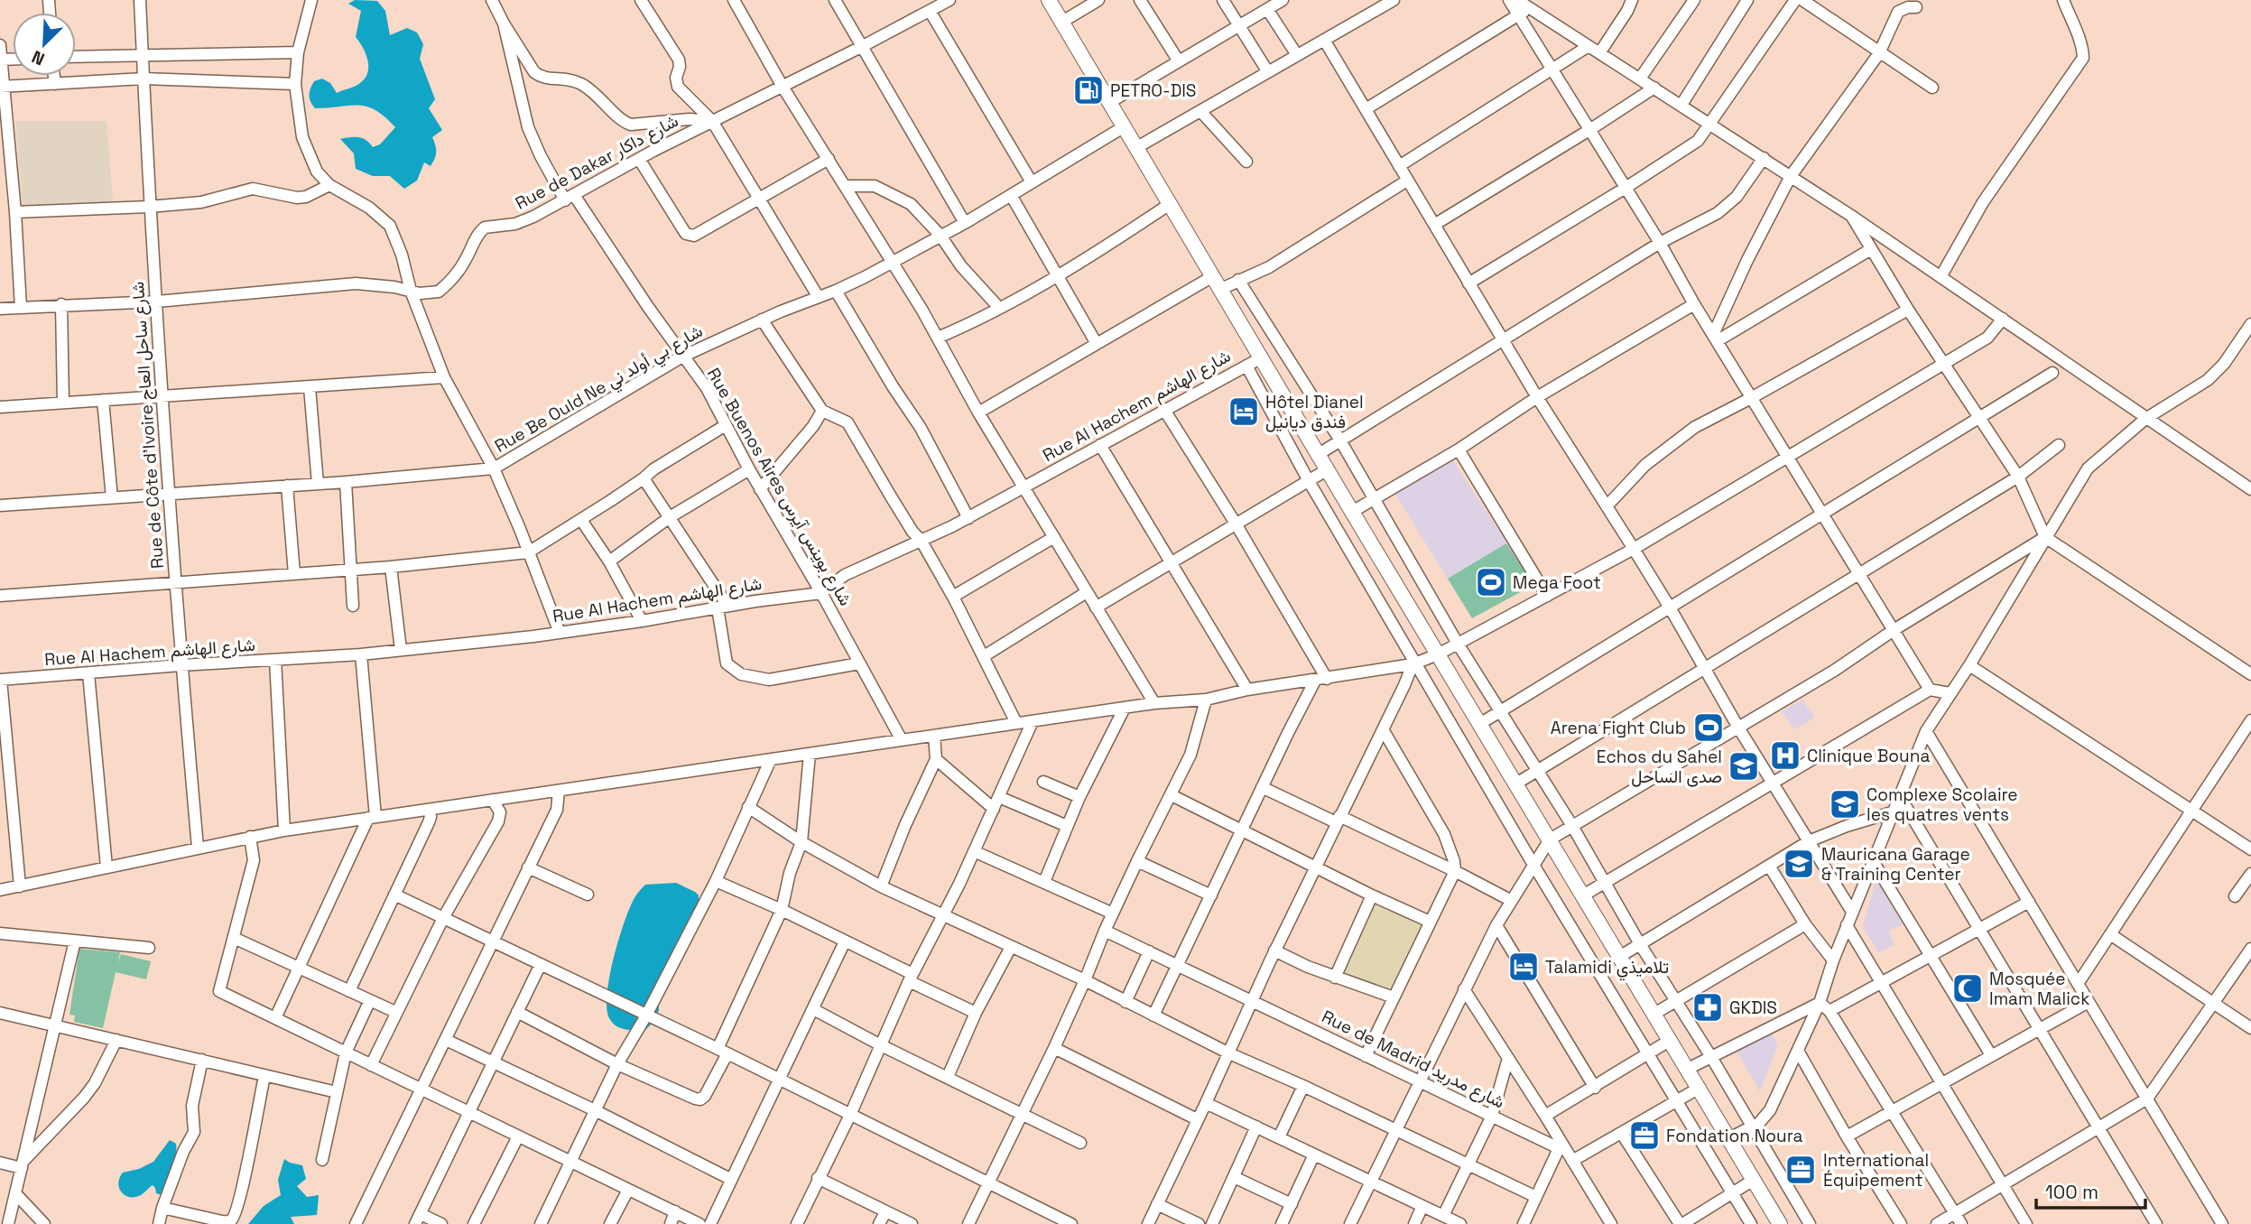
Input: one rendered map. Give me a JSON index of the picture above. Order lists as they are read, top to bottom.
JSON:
{
  "streets": {
    "street": [
      "Rue de Dakar شارع داكار",
      "Rue Be Ould Ne شارع بي أولد ني",
      "Rue Al Hachem شارع الهاشم",
      "Rue de Côte d'Ivoire شارع ساحل العاج",
      "Rue Buenos Aires شارع بوينس آيرس",
      "Rue de Madrid شارع مدريد"
    ]
  },
  "crossings": [
    ["Rue de Dakar شارع داكار", "Rue de Côte d'Ivoire شارع ساحل العاج"],
    ["Rue de Dakar شارع داكار", "Rue Buenos Aires شارع بوينس آيرس"],
    ["Rue Be Ould Ne شارع بي أولد ني", "Rue de Côte d'Ivoire شارع ساحل العاج"],
    ["Rue Be Ould Ne شارع بي أولد ني", "Rue Buenos Aires شارع بوينس آيرس"],
    ["Rue Al Hachem شارع الهاشم", "Rue de Côte d'Ivoire شارع ساحل العاج"],
    ["Rue Al Hachem شارع الهاشم", "Rue Buenos Aires شارع بوينس آيرس"]
  ],
  "places": {
    "fuel station": ["PETRO-DIS"],
    "hotel": ["Hôtel Dianel فندق ديانيل", "Talamidi تلاميذي"],
    "sports": ["Mega Foot", "Arena Fight Club"],
    "hospital": ["Clinique Bouna"],
    "school or university": ["Echos du Sahel صدى الساحل", "Complexe Scolaire les quatres vents", "Mauricana Garage & Training Center"],
    "mosque": ["Mosquée Imam Malick"],
    "pharmacy": ["GKDIS"],
    "office": ["Fondation Noura", "International Équipement"]
  },
  "scale_bar": "100 m",
  "north": "bottom left"
}
